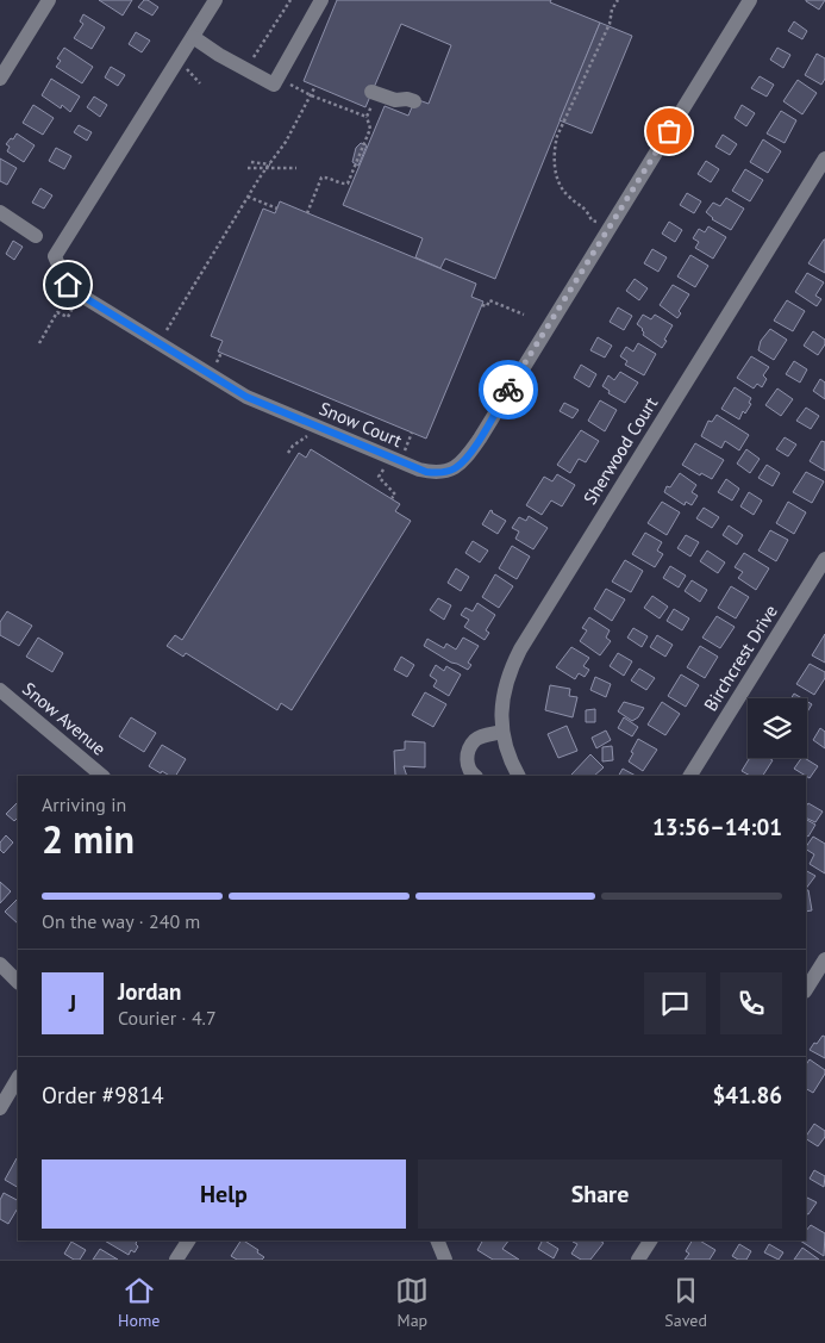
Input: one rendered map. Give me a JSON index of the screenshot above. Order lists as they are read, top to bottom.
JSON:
{
  "streets": {
    "street": [
      "Snow Court",
      "Sherwood Court",
      "Birchcrest Drive",
      "Snow Avenue"
    ]
  },
  "page": {
    "heading": ["2 min", "Arriving in", "13:56–14:01"],
    "panel": [
      "Jordan",
      "Courier · 4.7",
      "Order #9814",
      "$41.86"
    ],
    "bar": "On the way · 240 m",
    "round": "J",
    "buttons": ["Help", "Share"],
    "tabs": ["Home", "Map", "Saved"]
  }
}
